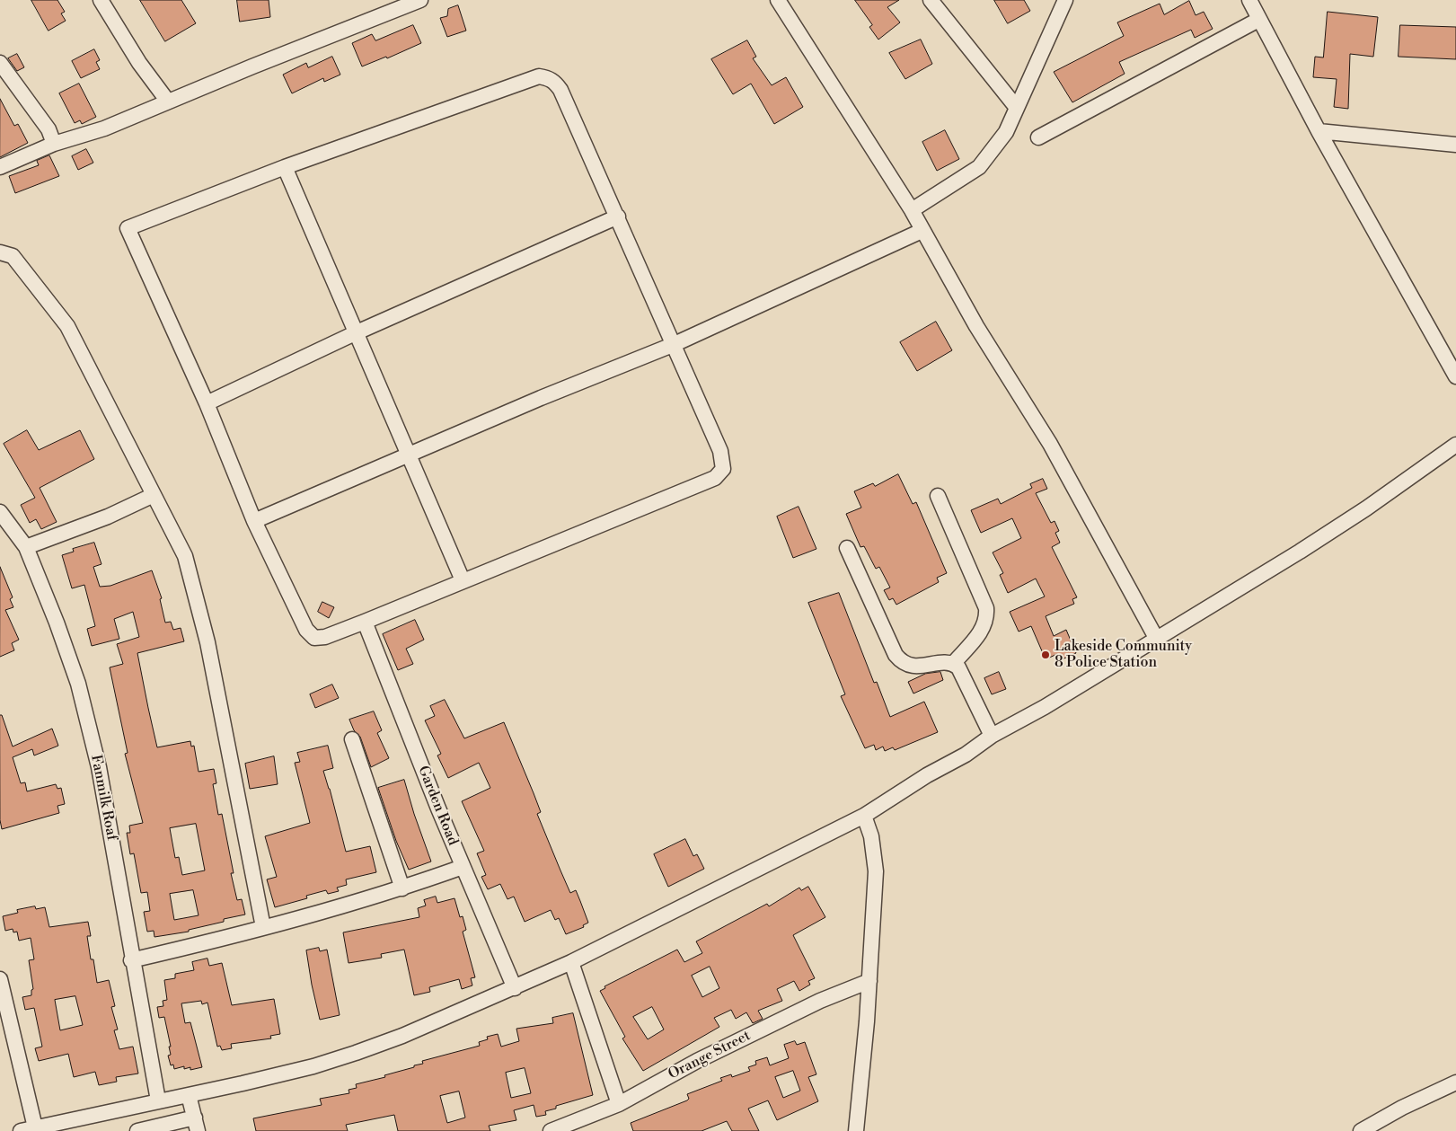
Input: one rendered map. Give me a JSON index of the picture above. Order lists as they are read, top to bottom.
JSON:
{
  "streets": {
    "street": ["Fanmilk Roaf", "Garden Road", "Orange Street"]
  },
  "places": ["Lakeside Community 8 Police Station"]
}
